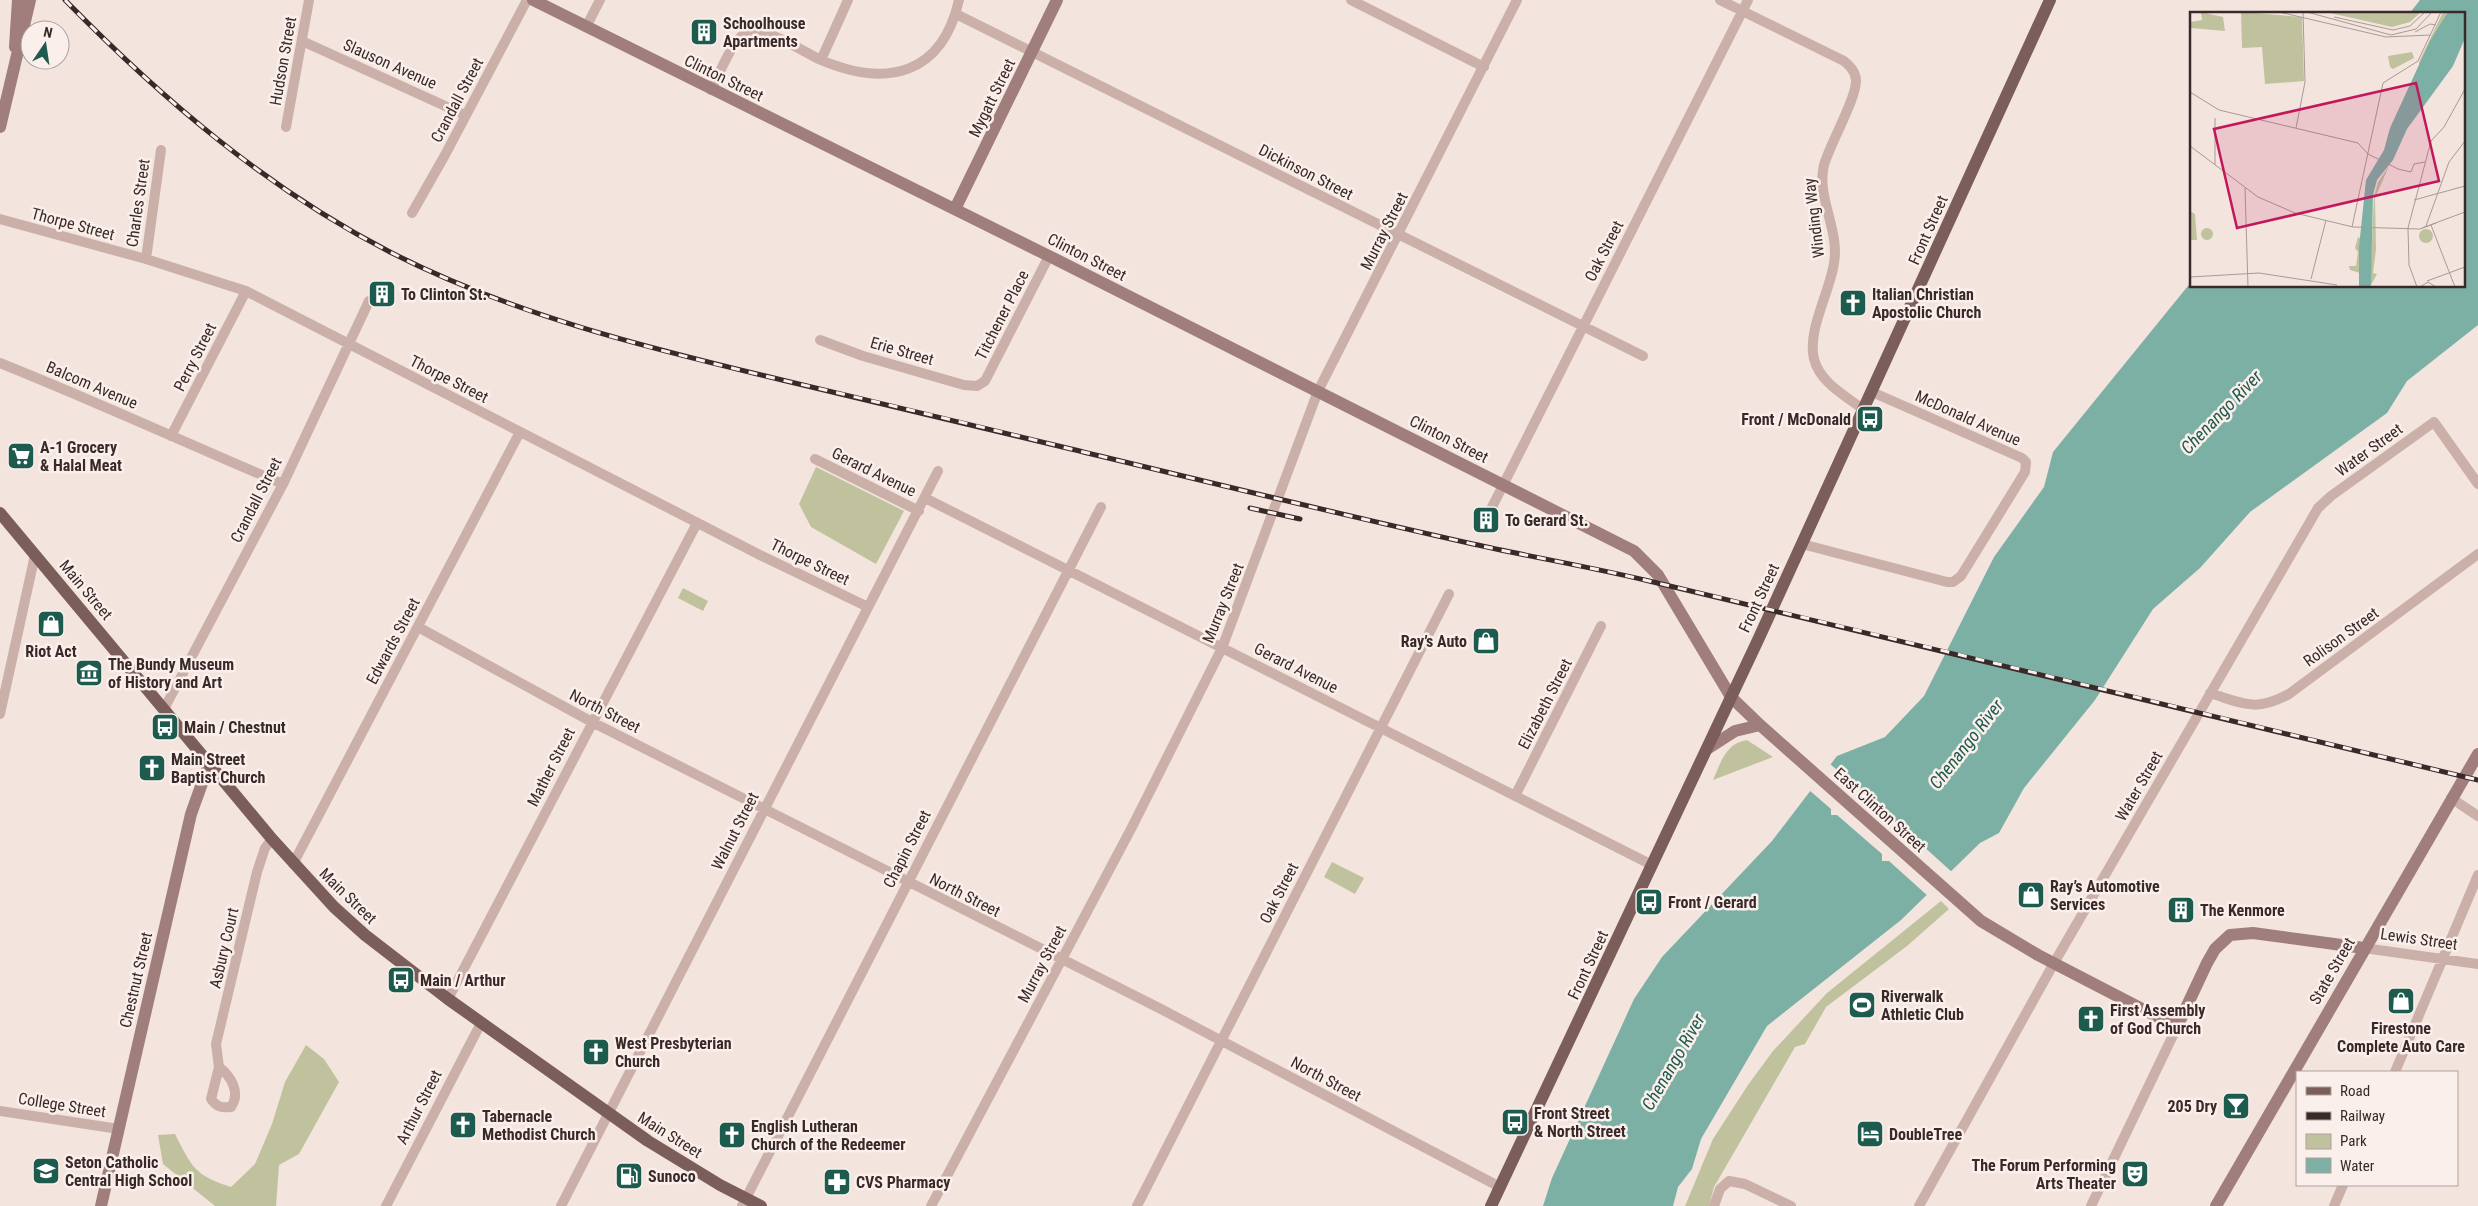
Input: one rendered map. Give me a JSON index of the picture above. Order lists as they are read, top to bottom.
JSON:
{
  "streets": {
    "main road": ["Front Street", "Main Street"],
    "street": [
      "Hudson Street",
      "Slauson Avenue",
      "Clinton Street",
      "Mygatt Street",
      "Crandall Street",
      "Dickinson Street",
      "Charles Street",
      "Winding Way",
      "Thorpe Street",
      "Murray Street",
      "Oak Street",
      "Titchener Place",
      "Erie Street",
      "Perry Street",
      "Balcom Avenue",
      "McDonald Avenue",
      "Water Street",
      "Gerard Avenue",
      "Rolison Street",
      "Edwards Street",
      "Elizabeth Street",
      "North Street",
      "Mather Street",
      "East Clinton Street",
      "Walnut Street",
      "Chapin Street",
      "Lewis Street",
      "Asbury Court",
      "State Street",
      "Chestnut Street",
      "College Street",
      "Arthur Street"
    ]
  },
  "crossings": [
    ["Hudson Street", "Slauson Avenue"],
    ["Slauson Avenue", "Crandall Street"],
    ["Clinton Street", "Mygatt Street"],
    ["Clinton Street", "Murray Street"],
    ["Clinton Street", "Oak Street"],
    ["Clinton Street", "Titchener Place"],
    ["Clinton Street", "East Clinton Street"],
    ["Mygatt Street", "Dickinson Street"],
    ["Crandall Street", "Thorpe Street"],
    ["Crandall Street", "Balcom Avenue"],
    ["Crandall Street", "Main Street"],
    ["Dickinson Street", "Murray Street"],
    ["Dickinson Street", "Oak Street"],
    ["Charles Street", "Thorpe Street"],
    ["Winding Way", "Front Street"],
    ["Winding Way", "Oak Street"],
    ["Thorpe Street", "Perry Street"],
    ["Thorpe Street", "Edwards Street"],
    ["Thorpe Street", "Mather Street"],
    ["Thorpe Street", "Walnut Street"],
    ["Front Street", "McDonald Avenue"],
    ["Front Street", "Gerard Avenue"],
    ["Front Street", "North Street"],
    ["Front Street", "East Clinton Street"],
    ["Murray Street", "Gerard Avenue"],
    ["Murray Street", "North Street"],
    ["Oak Street", "Gerard Avenue"],
    ["Oak Street", "North Street"],
    ["Titchener Place", "Erie Street"],
    ["Perry Street", "Balcom Avenue"],
    ["Water Street", "Rolison Street"],
    ["Water Street", "East Clinton Street"],
    ["Gerard Avenue", "Elizabeth Street"],
    ["Gerard Avenue", "Walnut Street"],
    ["Gerard Avenue", "Chapin Street"],
    ["Main Street", "Edwards Street"],
    ["Main Street", "Mather Street"],
    ["Main Street", "Walnut Street"],
    ["Main Street", "Chapin Street"],
    ["Main Street", "Asbury Court"],
    ["Main Street", "Chestnut Street"],
    ["Main Street", "Arthur Street"],
    ["Edwards Street", "North Street"],
    ["North Street", "Mather Street"],
    ["North Street", "Walnut Street"],
    ["North Street", "Chapin Street"],
    ["East Clinton Street", "Lewis Street"],
    ["Lewis Street", "State Street"],
    ["Chestnut Street", "College Street"]
  ],
  "water": ["Chenango River"],
  "places": {
    "building": [
      "Schoolhouse Apartments",
      "To Clinton St.",
      "To Gerard St.",
      "The Kenmore"
    ],
    "church": [
      "Italian Christian Apostolic Church",
      "Main Street Baptist Church",
      "First Assembly of God Church",
      "West Presbyterian Church",
      "Tabernacle Methodist Church",
      "English Lutheran Church of the Redeemer"
    ],
    "bus stop": [
      "Front / McDonald",
      "Main / Chestnut",
      "Front / Gerard",
      "Main / Arthur",
      "Front Street & North Street"
    ],
    "supermarket": ["A-1 Grocery & Halal Meat"],
    "shop": [
      "Riot Act",
      "Ray’s Auto",
      "Ray’s Automotive Services",
      "Firestone Complete Auto Care"
    ],
    "museum": ["The Bundy Museum of History and Art"],
    "sports": ["Riverwalk Athletic Club"],
    "bar": ["205 Dry"],
    "hotel": ["DoubleTree"],
    "school or university": ["Seton Catholic Central High School"],
    "theatre": ["The Forum Performing Arts Theater"],
    "fuel station": ["Sunoco"],
    "pharmacy": ["CVS Pharmacy"]
  },
  "legend": [
    "Road",
    "Railway",
    "Park",
    "Water"
  ],
  "north": "top"
}
